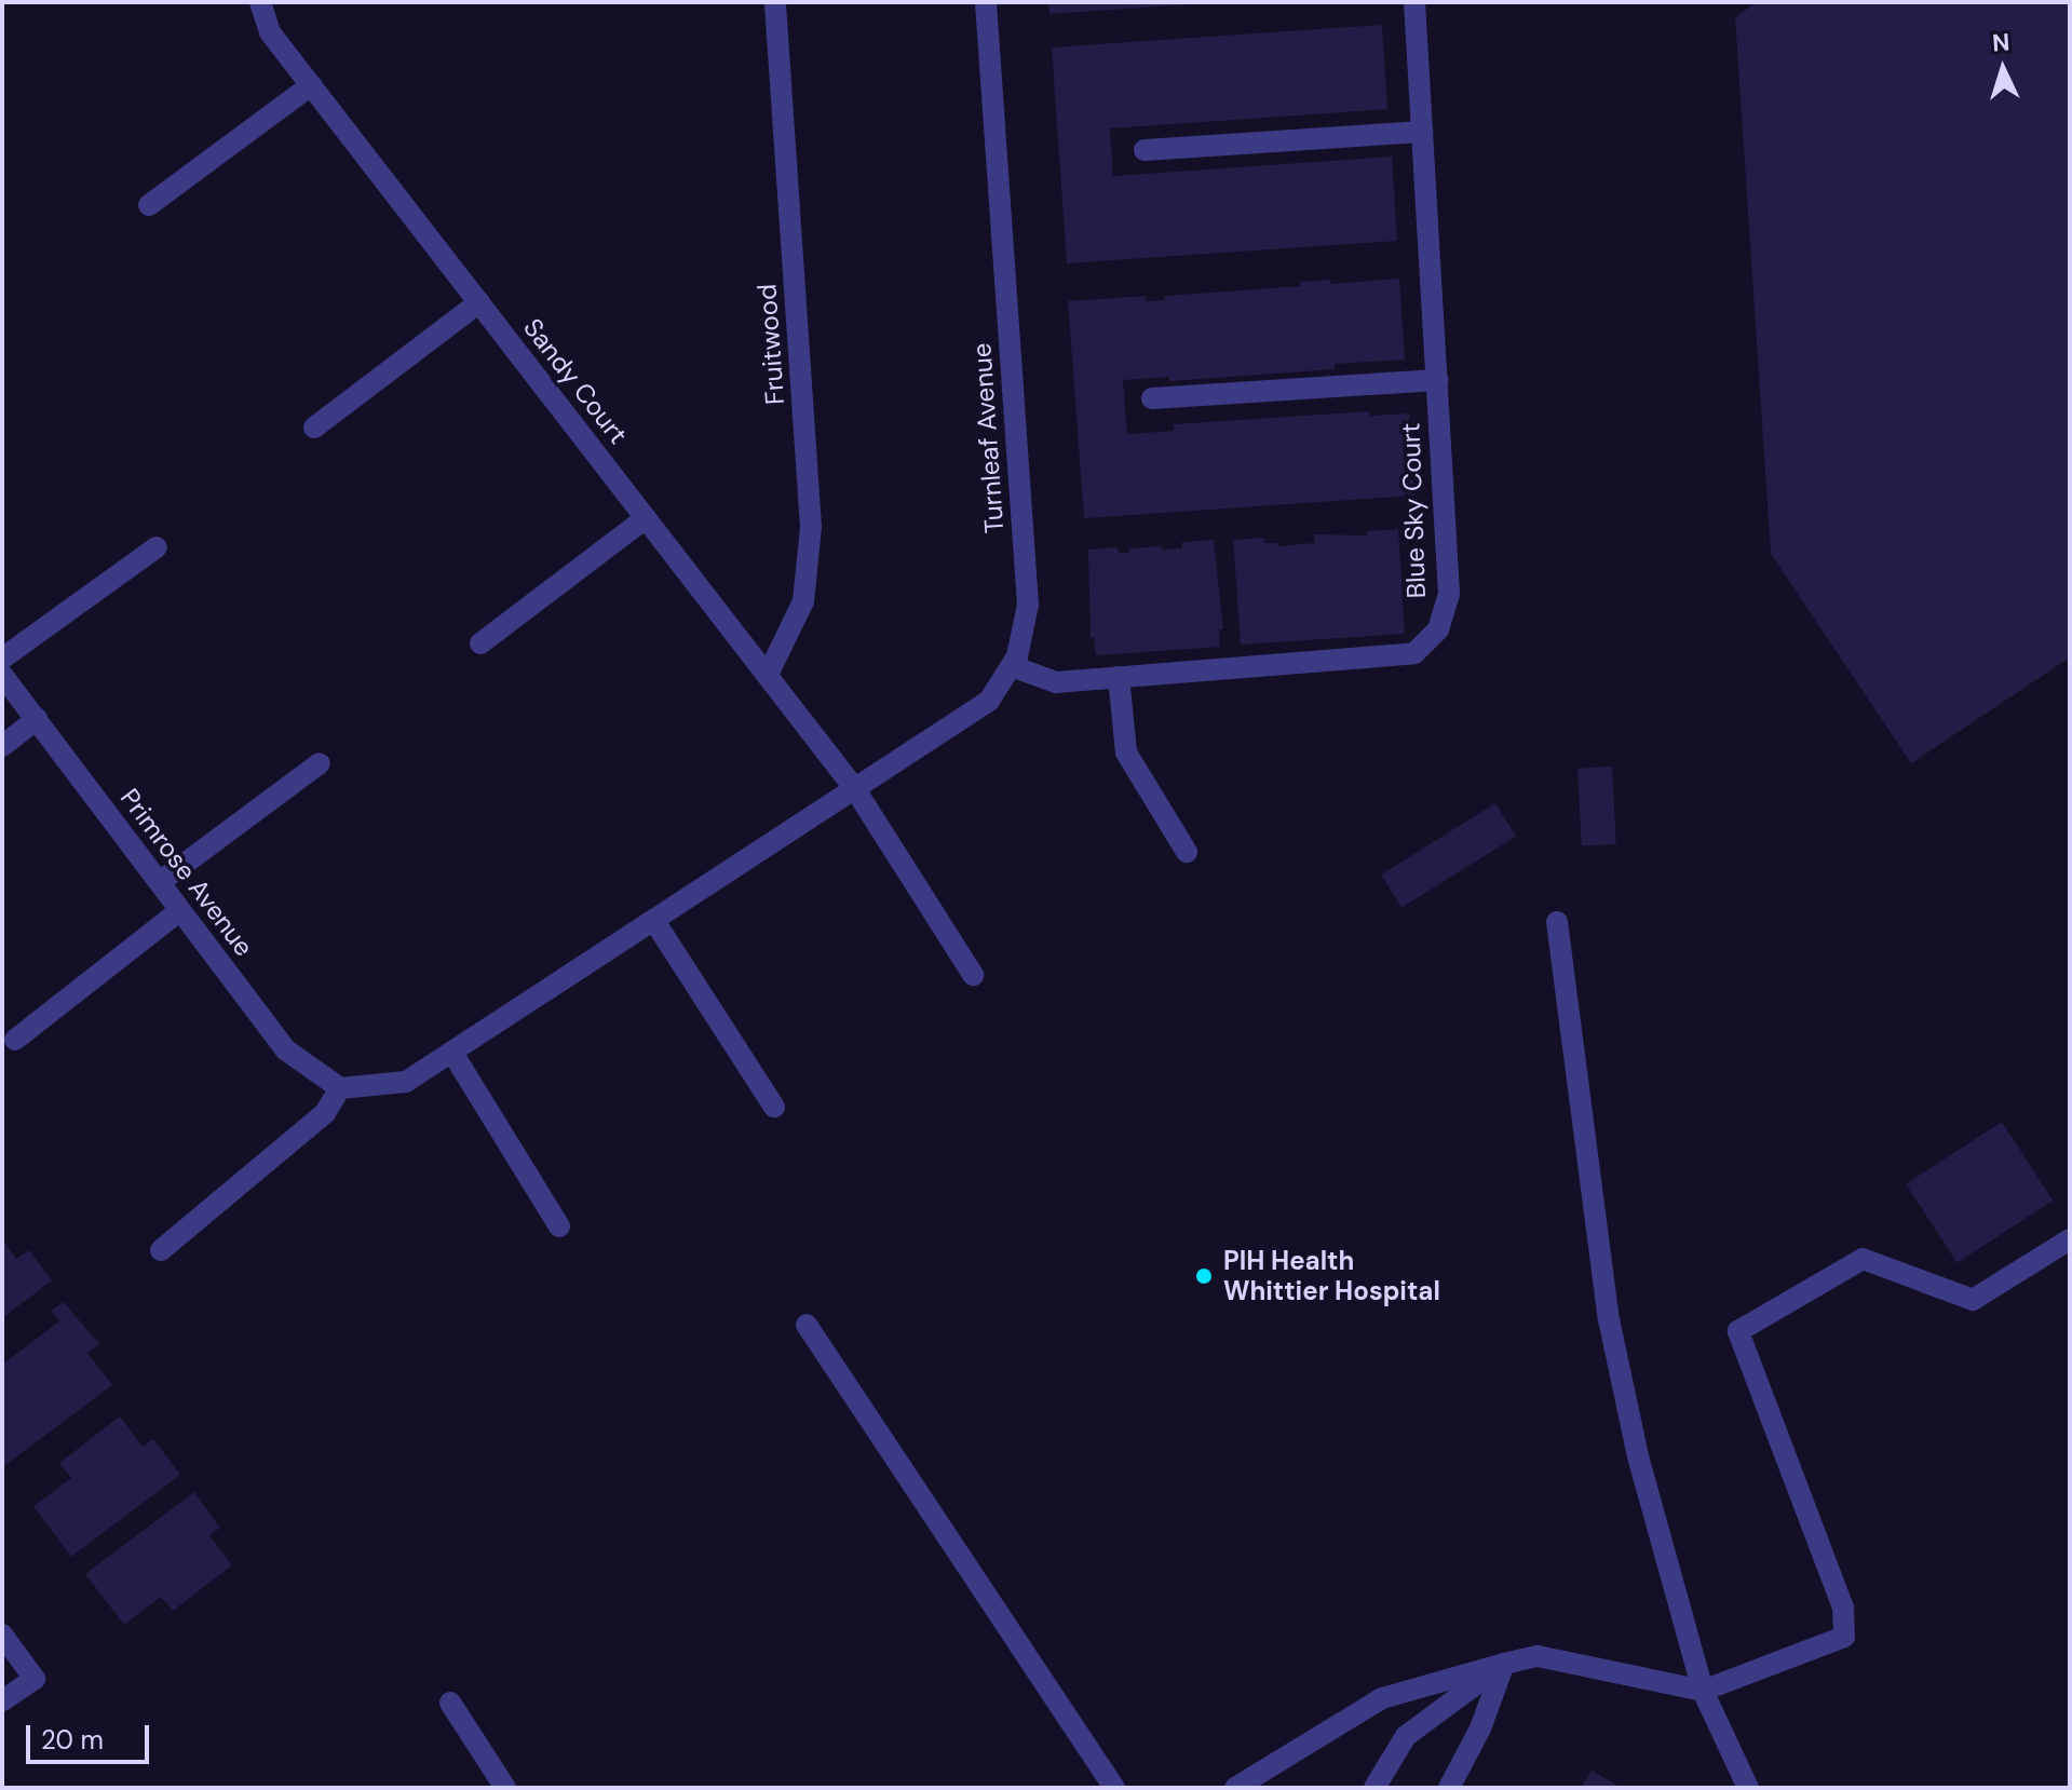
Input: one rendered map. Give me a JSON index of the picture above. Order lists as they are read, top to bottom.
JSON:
{
  "streets": {
    "street": [
      "Fruitwood",
      "Sandy Court",
      "Turnleaf Avenue",
      "Blue Sky Court",
      "Primrose Avenue"
    ]
  },
  "crossings": [
    ["Fruitwood", "Sandy Court"],
    ["Sandy Court", "Turnleaf Avenue"],
    ["Turnleaf Avenue", "Blue Sky Court"],
    ["Turnleaf Avenue", "Primrose Avenue"]
  ],
  "places": ["PIH Health Whittier Hospital"],
  "scale_bar": "20 m",
  "north": "top"
}
